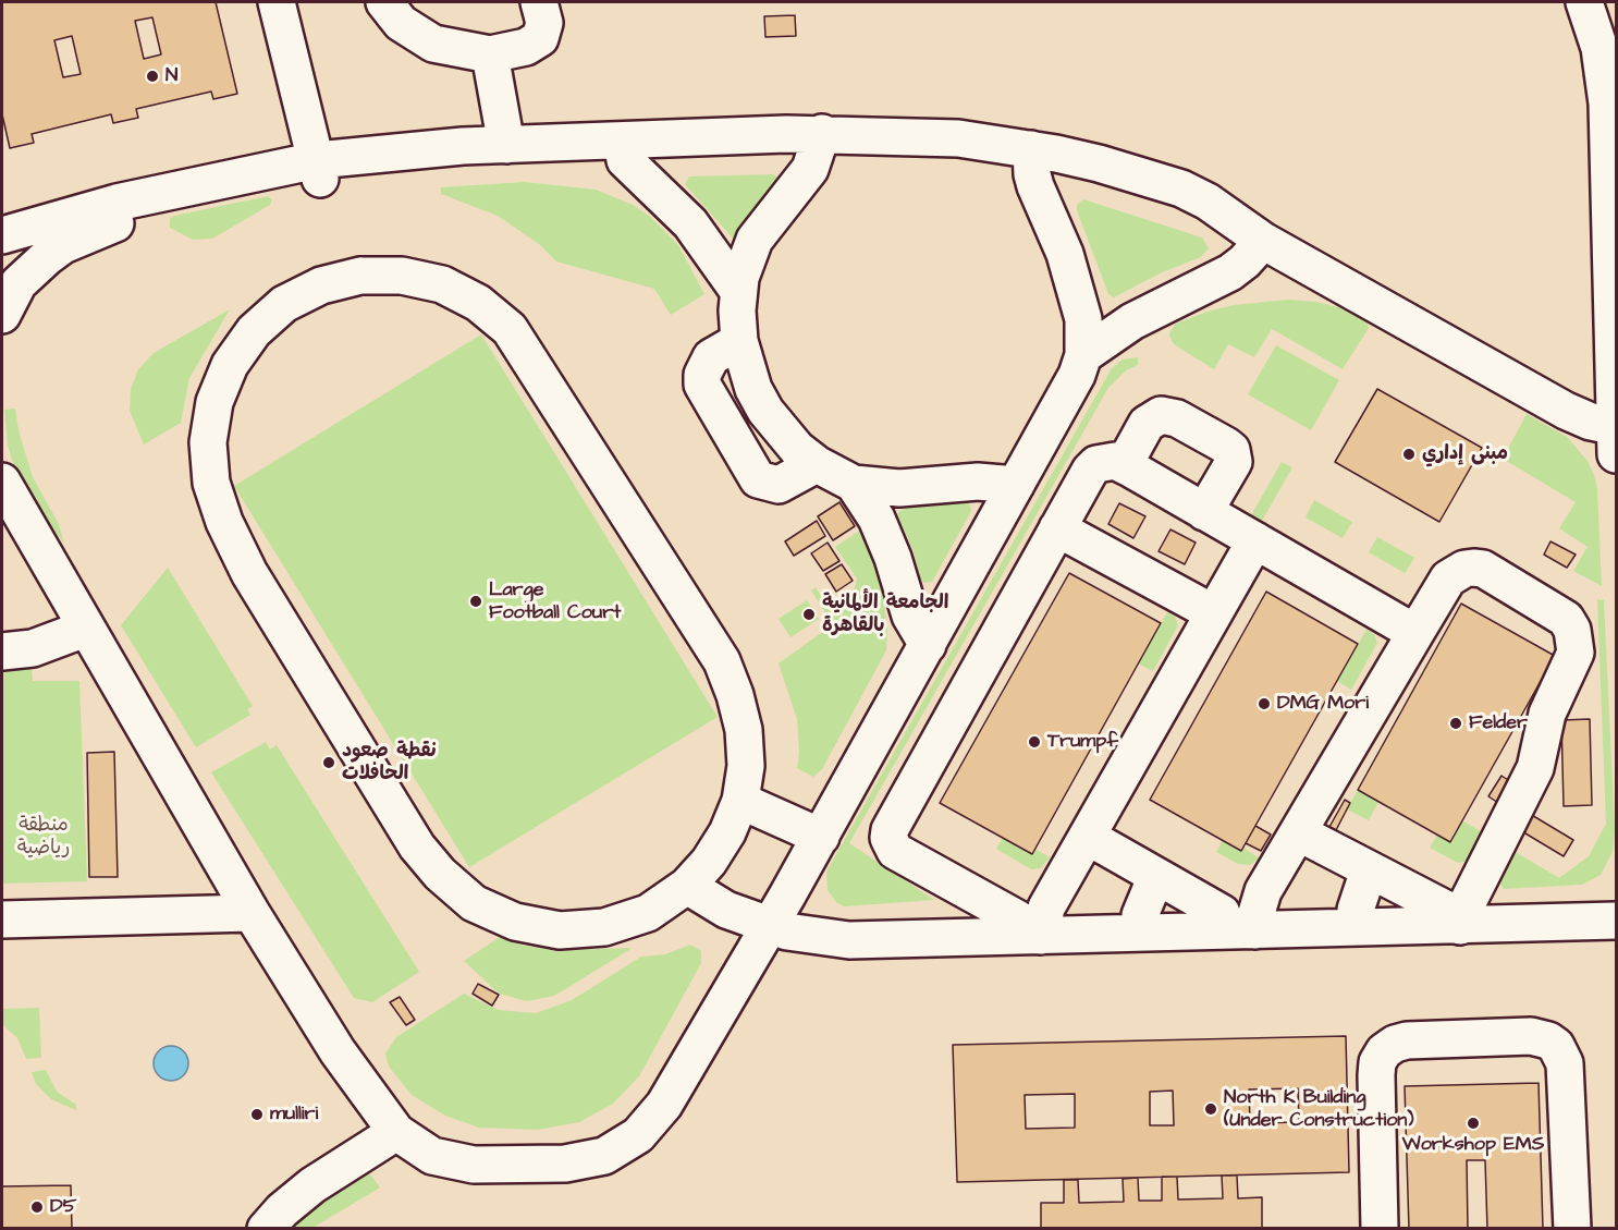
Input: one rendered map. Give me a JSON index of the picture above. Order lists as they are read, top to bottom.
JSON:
{
  "parks": ["منطقة رياضية"],
  "places": [
    "N",
    "مبنى إداري",
    "Large Football Court",
    "الجامعة الألمانية بالقاهرة",
    "DMG Mori",
    "Felder",
    "Trumpf",
    "نقطة صعود الحافلات",
    "North K Building (Under Construction)",
    "mulliri",
    "Workshop EMS",
    "D5"
  ]
}
